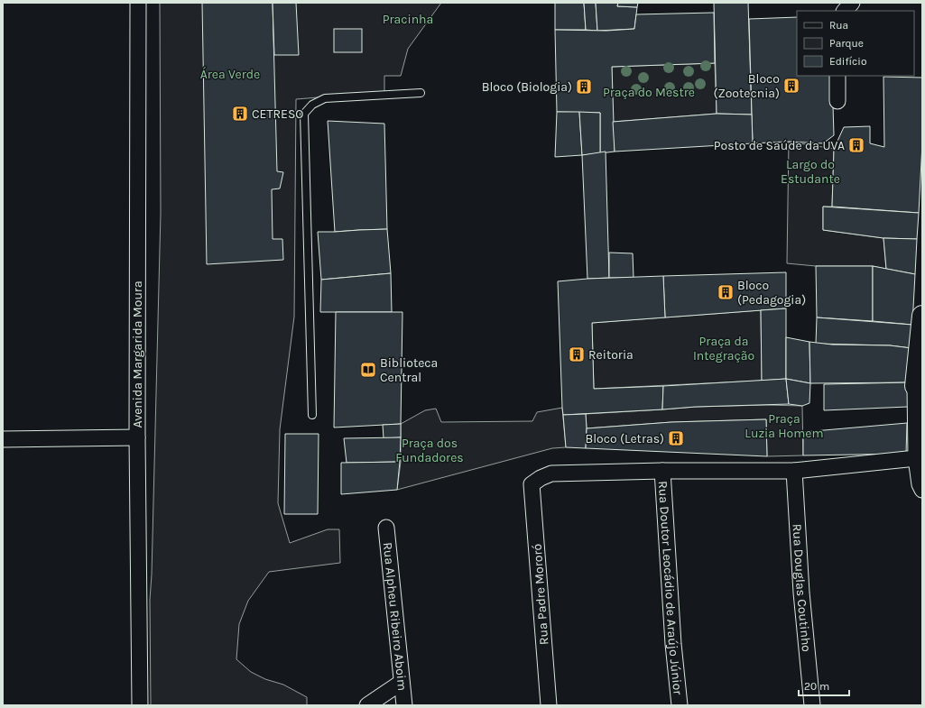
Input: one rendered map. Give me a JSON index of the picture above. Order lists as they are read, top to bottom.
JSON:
{
  "streets": {
    "street": [
      "Avenida Margarida Moura",
      "Rua Doutor Leocádio de Araújo Júnior",
      "Rua Douglas Coutinho",
      "Rua Padre Mororó",
      "Rua Alpheu Ribeiro Aboim"
    ]
  },
  "crossings": [
    ["Rua Doutor Leocádio de Araújo Júnior", "Rua Padre Mororó"]
  ],
  "parks": [
    "Pracinha",
    "Área Verde",
    "Praça do Mestre",
    "Largo do Estudante",
    "Praça da Integração",
    "Praça Luzia Homem",
    "Praça dos Fundadores"
  ],
  "places": {
    "building": [
      "Bloco (Zootecnia)",
      "Bloco (Biologia)",
      "CETRESO",
      "Posto de Saúde da UVA",
      "Bloco (Pedagogia)",
      "Reitoria",
      "Bloco (Letras)"
    ],
    "library": ["Biblioteca Central"]
  },
  "legend": ["Rua", "Parque", "Edifício"],
  "scale_bar": "20 m"
}
